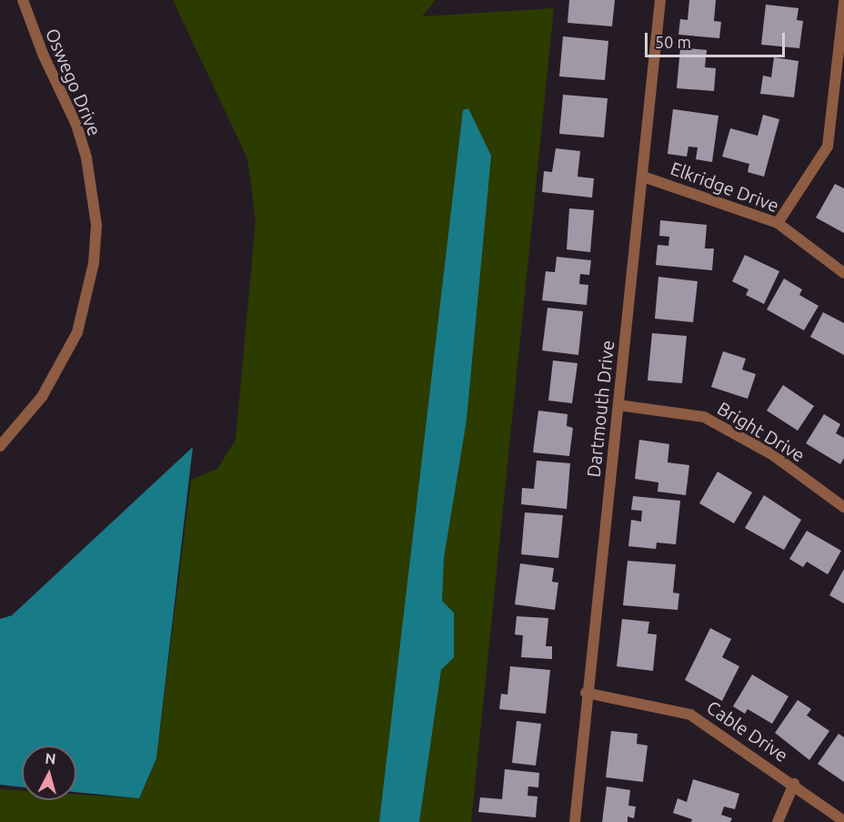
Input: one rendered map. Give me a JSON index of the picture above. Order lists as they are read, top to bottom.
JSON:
{
  "streets": {
    "street": [
      "Oswego Drive",
      "Elkridge Drive",
      "Dartmouth Drive",
      "Bright Drive",
      "Cable Drive"
    ]
  },
  "crossings": [
    ["Elkridge Drive", "Dartmouth Drive"],
    ["Dartmouth Drive", "Bright Drive"],
    ["Dartmouth Drive", "Cable Drive"]
  ],
  "scale_bar": "50 m",
  "north": "top"
}
